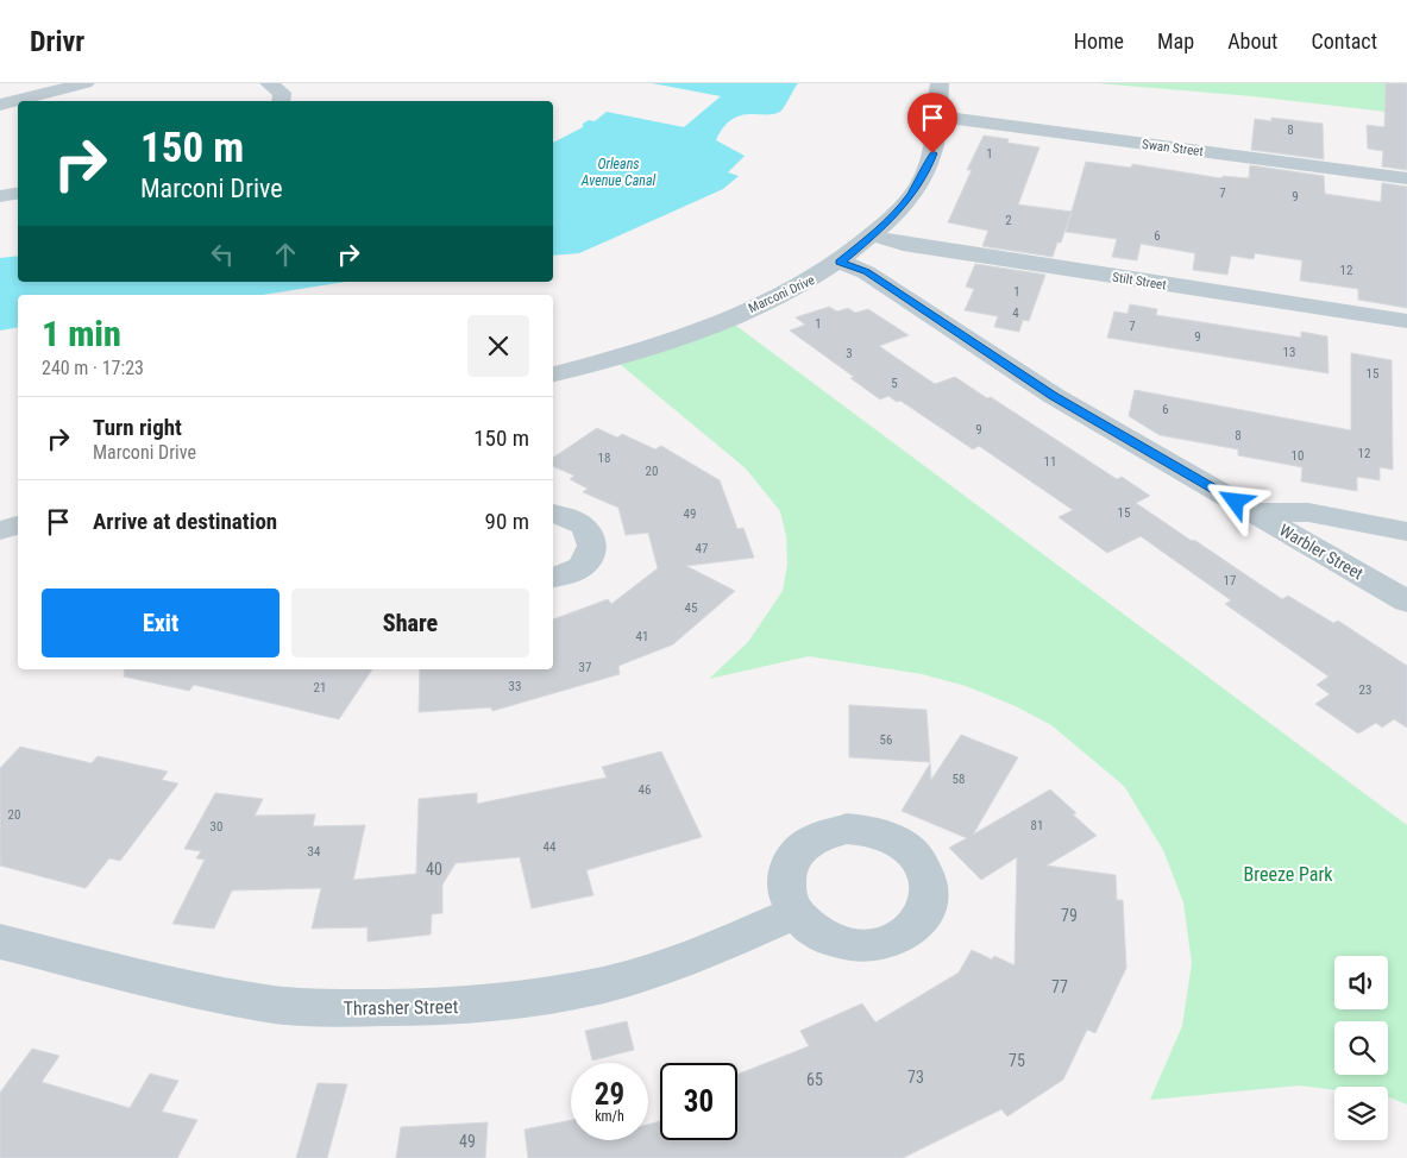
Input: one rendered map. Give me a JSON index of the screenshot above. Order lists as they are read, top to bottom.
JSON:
{
  "streets": {
    "street": [
      "Swan Street",
      "Stilt Street",
      "Marconi Drive",
      "Warbler Street",
      "Thrasher Street"
    ]
  },
  "crossings": [
    ["Swan Street", "Marconi Drive"],
    ["Stilt Street", "Marconi Drive"],
    ["Marconi Drive", "Warbler Street"]
  ],
  "water": ["Orleans Avenue Canal"],
  "parks": ["Breeze Park"],
  "house_numbers": [
    "8",
    "1",
    "7",
    "9",
    "2",
    "6",
    "12",
    "1",
    "4",
    "1",
    "7",
    "9",
    "13",
    "3",
    "15",
    "5",
    "6",
    "9",
    "8",
    "12",
    "10",
    "18",
    "11",
    "20",
    "15",
    "49",
    "47",
    "17",
    "45",
    "41",
    "37",
    "33",
    "21",
    "23",
    "56",
    "58",
    "46",
    "20",
    "81",
    "30",
    "44",
    "34",
    "40",
    "79",
    "77",
    "75",
    "73",
    "65",
    "49"
  ],
  "page": {
    "header": "Drivr",
    "nav": [
      "Home",
      "Map",
      "About",
      "Contact"
    ],
    "turn": ["150 m", "Marconi Drive"],
    "heading": ["1 min", "240 m · 17:23"],
    "list": [
      {
        "name": "Turn right",
        "note": "Marconi Drive",
        "value": "150 m"
      },
      {
        "name": "Arrive at destination",
        "value": "90 m"
      }
    ],
    "buttons": ["Exit", "Share"],
    "speed": "29 km/h",
    "limit": "30"
  }
}
